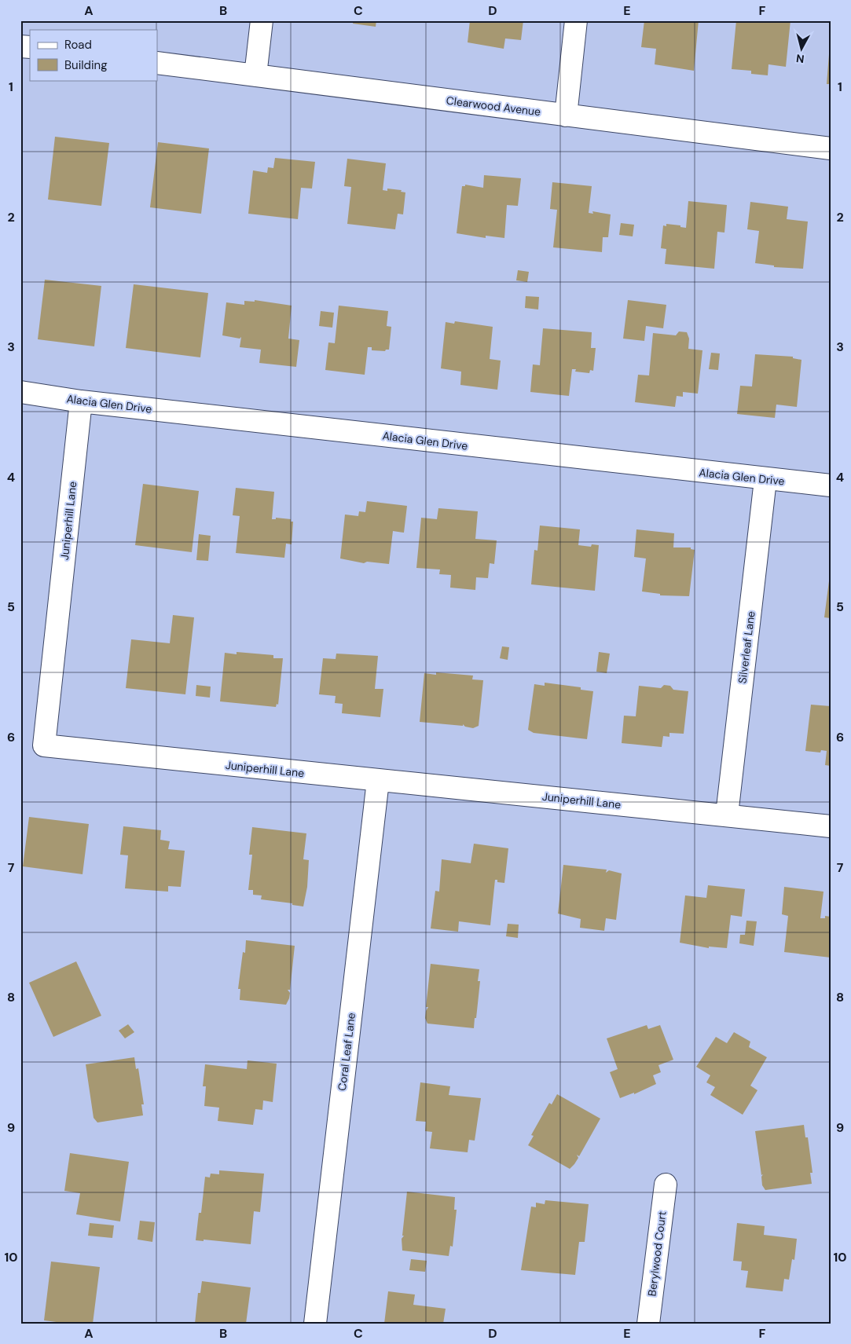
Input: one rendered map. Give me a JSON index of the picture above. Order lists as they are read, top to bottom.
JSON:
{
  "streets": {
    "street": [
      "Clearwood Avenue",
      "Alacia Glen Drive",
      "Juniperhill Lane",
      "Silverleaf Lane",
      "Coral Leaf Lane",
      "Berylwood Court"
    ]
  },
  "crossings": [
    ["Alacia Glen Drive", "Juniperhill Lane"],
    ["Alacia Glen Drive", "Silverleaf Lane"],
    ["Juniperhill Lane", "Silverleaf Lane"],
    ["Juniperhill Lane", "Coral Leaf Lane"]
  ],
  "legend": ["Road", "Building"],
  "north": "bottom",
  "grid": {
    "columns": [
      "A",
      "B",
      "C",
      "D",
      "E",
      "F"
    ],
    "rows": [
      "1",
      "2",
      "3",
      "4",
      "5",
      "6",
      "7",
      "8",
      "9",
      "10"
    ]
  }
}
